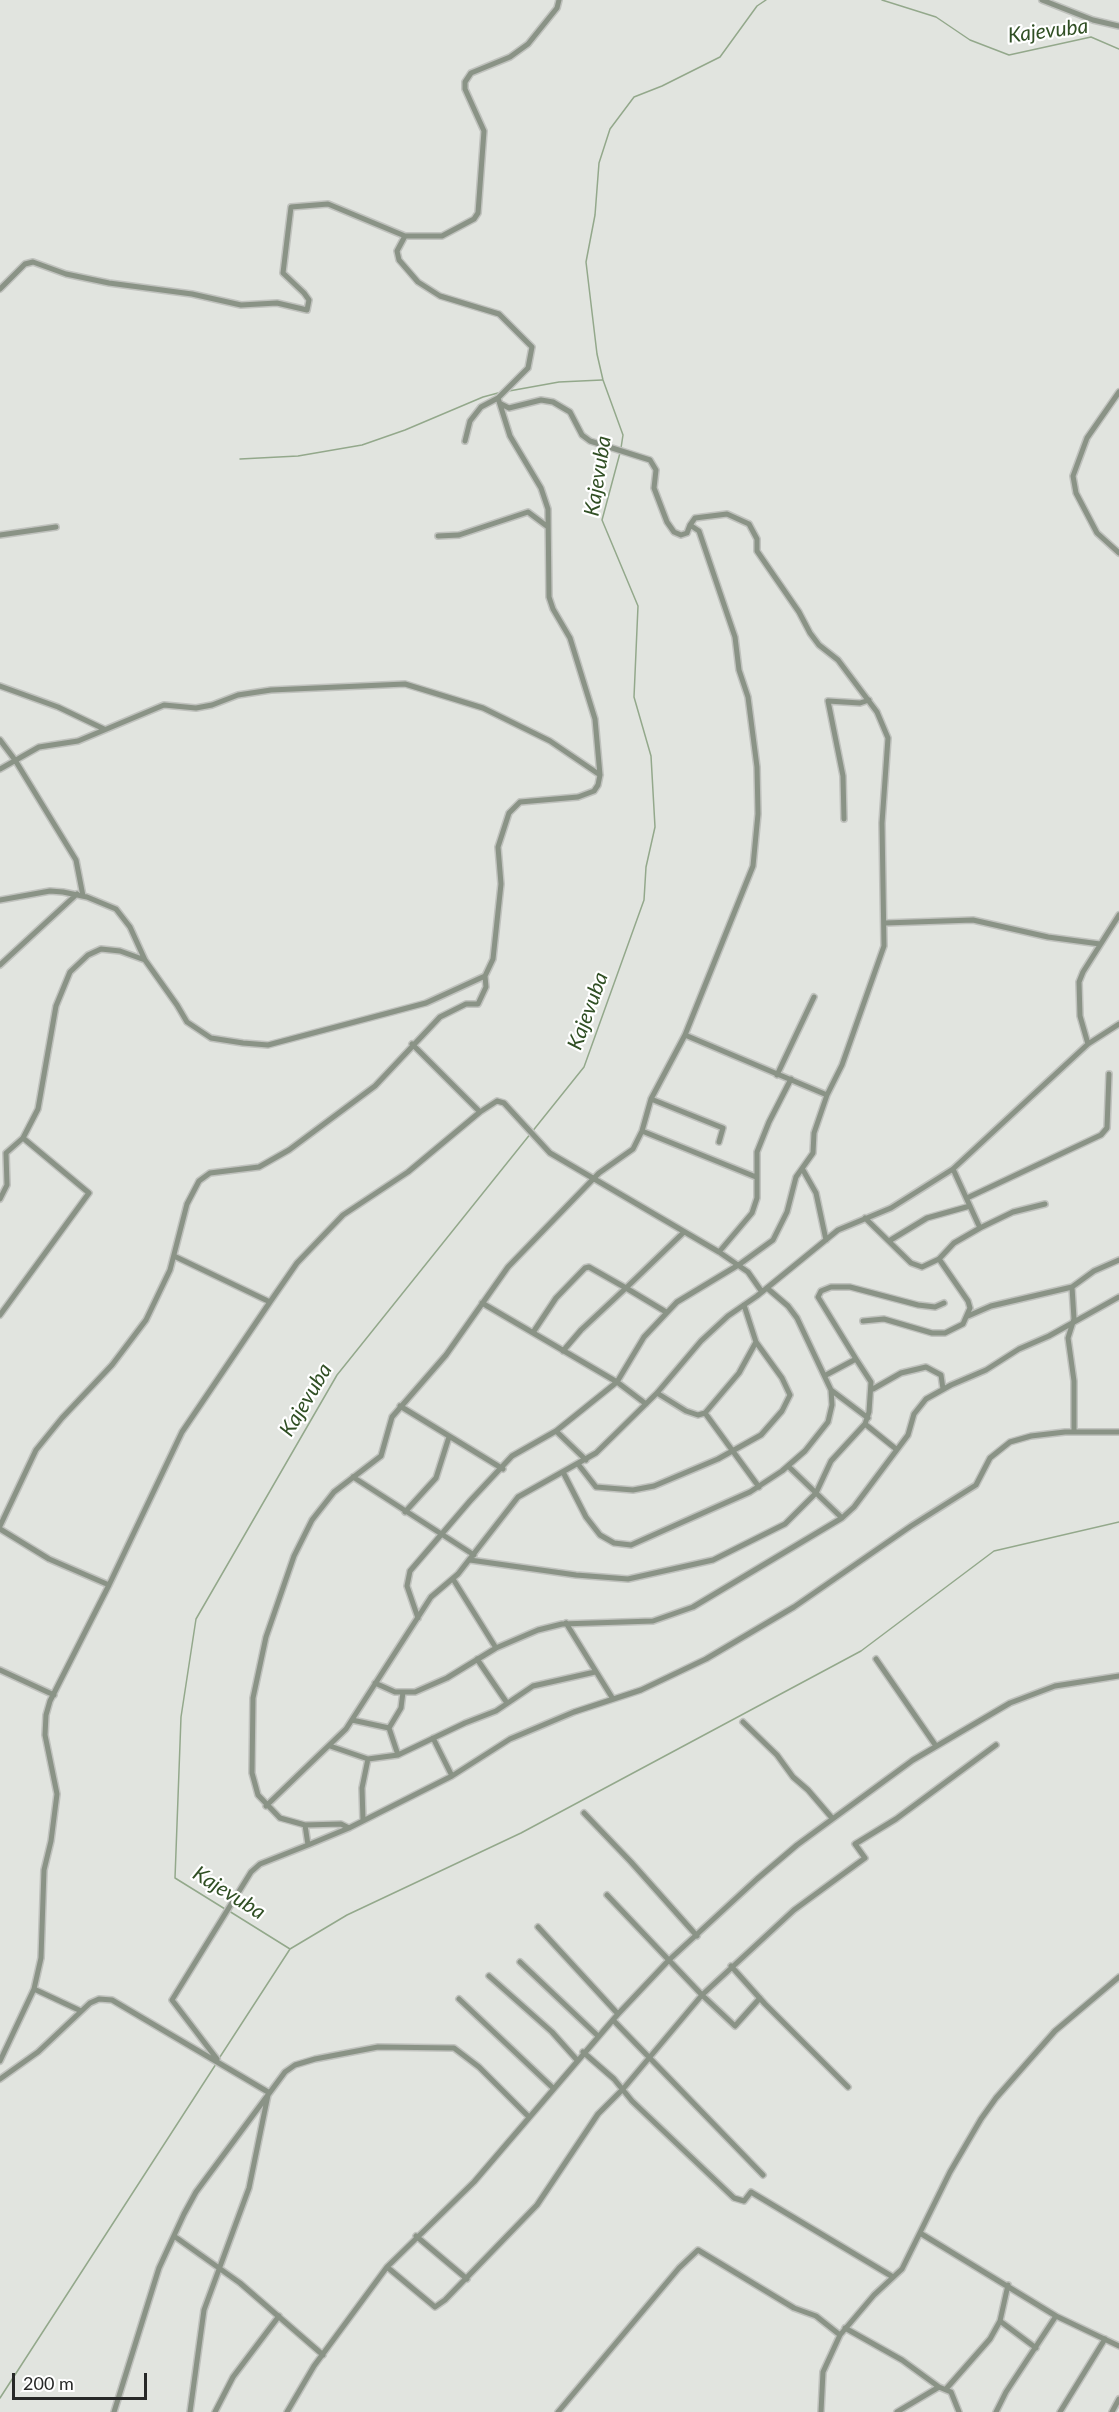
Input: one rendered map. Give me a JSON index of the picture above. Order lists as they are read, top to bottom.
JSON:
{
  "water": ["Kajevuba"],
  "scale_bar": "200 m"
}
